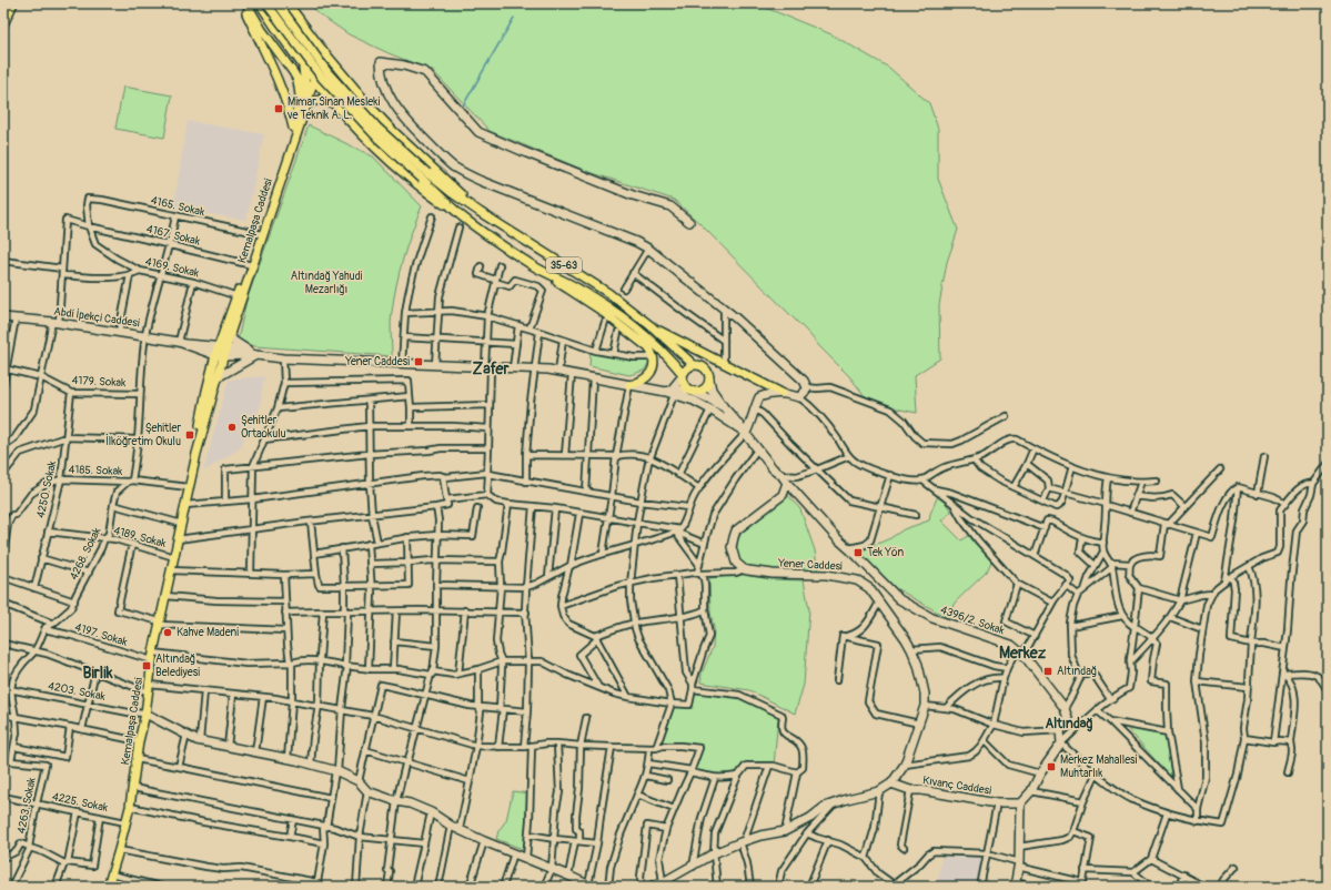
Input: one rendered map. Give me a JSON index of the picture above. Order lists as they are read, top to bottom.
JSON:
{
  "streets": {
    "main road": [
      "Kemalpaşa Caddesi",
      "35-63",
      "Abdi İpekçi Caddesi",
      "Yener Caddesi",
      "4396/2. Sokak",
      "Kıvanç Caddesi"
    ],
    "street": [
      "4165. Sokak",
      "4167. Sokak",
      "4169. Sokak",
      "4179. Sokak",
      "4185. Sokak",
      "4250. Sokak",
      "4189. Sokak",
      "4268. Sokak",
      "4197. Sokak",
      "4203. Sokak",
      "4225. Sokak",
      "4263. Sokak"
    ]
  },
  "crossings": [
    ["4165. Sokak", "Kemalpaşa Caddesi"],
    ["4165. Sokak", "4169. Sokak"],
    ["4165. Sokak", "4268. Sokak"],
    ["Kemalpaşa Caddesi", "4167. Sokak"],
    ["Kemalpaşa Caddesi", "4169. Sokak"],
    ["Kemalpaşa Caddesi", "Abdi İpekçi Caddesi"],
    ["Kemalpaşa Caddesi", "4185. Sokak"],
    ["Kemalpaşa Caddesi", "4189. Sokak"],
    ["Kemalpaşa Caddesi", "4197. Sokak"],
    ["Kemalpaşa Caddesi", "4203. Sokak"],
    ["Kemalpaşa Caddesi", "4225. Sokak"],
    ["4167. Sokak", "4169. Sokak"],
    ["4167. Sokak", "4268. Sokak"],
    ["4169. Sokak", "4268. Sokak"],
    ["Abdi İpekçi Caddesi", "4268. Sokak"],
    ["4179. Sokak", "4250. Sokak"],
    ["4179. Sokak", "4268. Sokak"],
    ["4185. Sokak", "4250. Sokak"],
    ["4185. Sokak", "4268. Sokak"],
    ["4250. Sokak", "4189. Sokak"],
    ["4189. Sokak", "4268. Sokak"],
    ["4268. Sokak", "4197. Sokak"],
    ["Yener Caddesi", "Kıvanç Caddesi"],
    ["4225. Sokak", "4263. Sokak"]
  ],
  "districts": [
    "Zafer",
    "Merkez",
    "Birlik",
    "Altındağ"
  ],
  "parks": ["Altındağ Yahudi Mezarlığı"],
  "places": {
    "transit": [
      "Mimar Sinan Mesleki ve Teknik A. L.",
      "Yener Caddesi",
      "Şehitler İlköğretim Okulu",
      "Tek Yön",
      "Altındağ Belediyesi",
      "Altındağ",
      "Merkez Mahallesi Muhtarlık"
    ],
    "other": ["Şehitler Ortaokulu", "Kahve Madeni"]
  }
}
